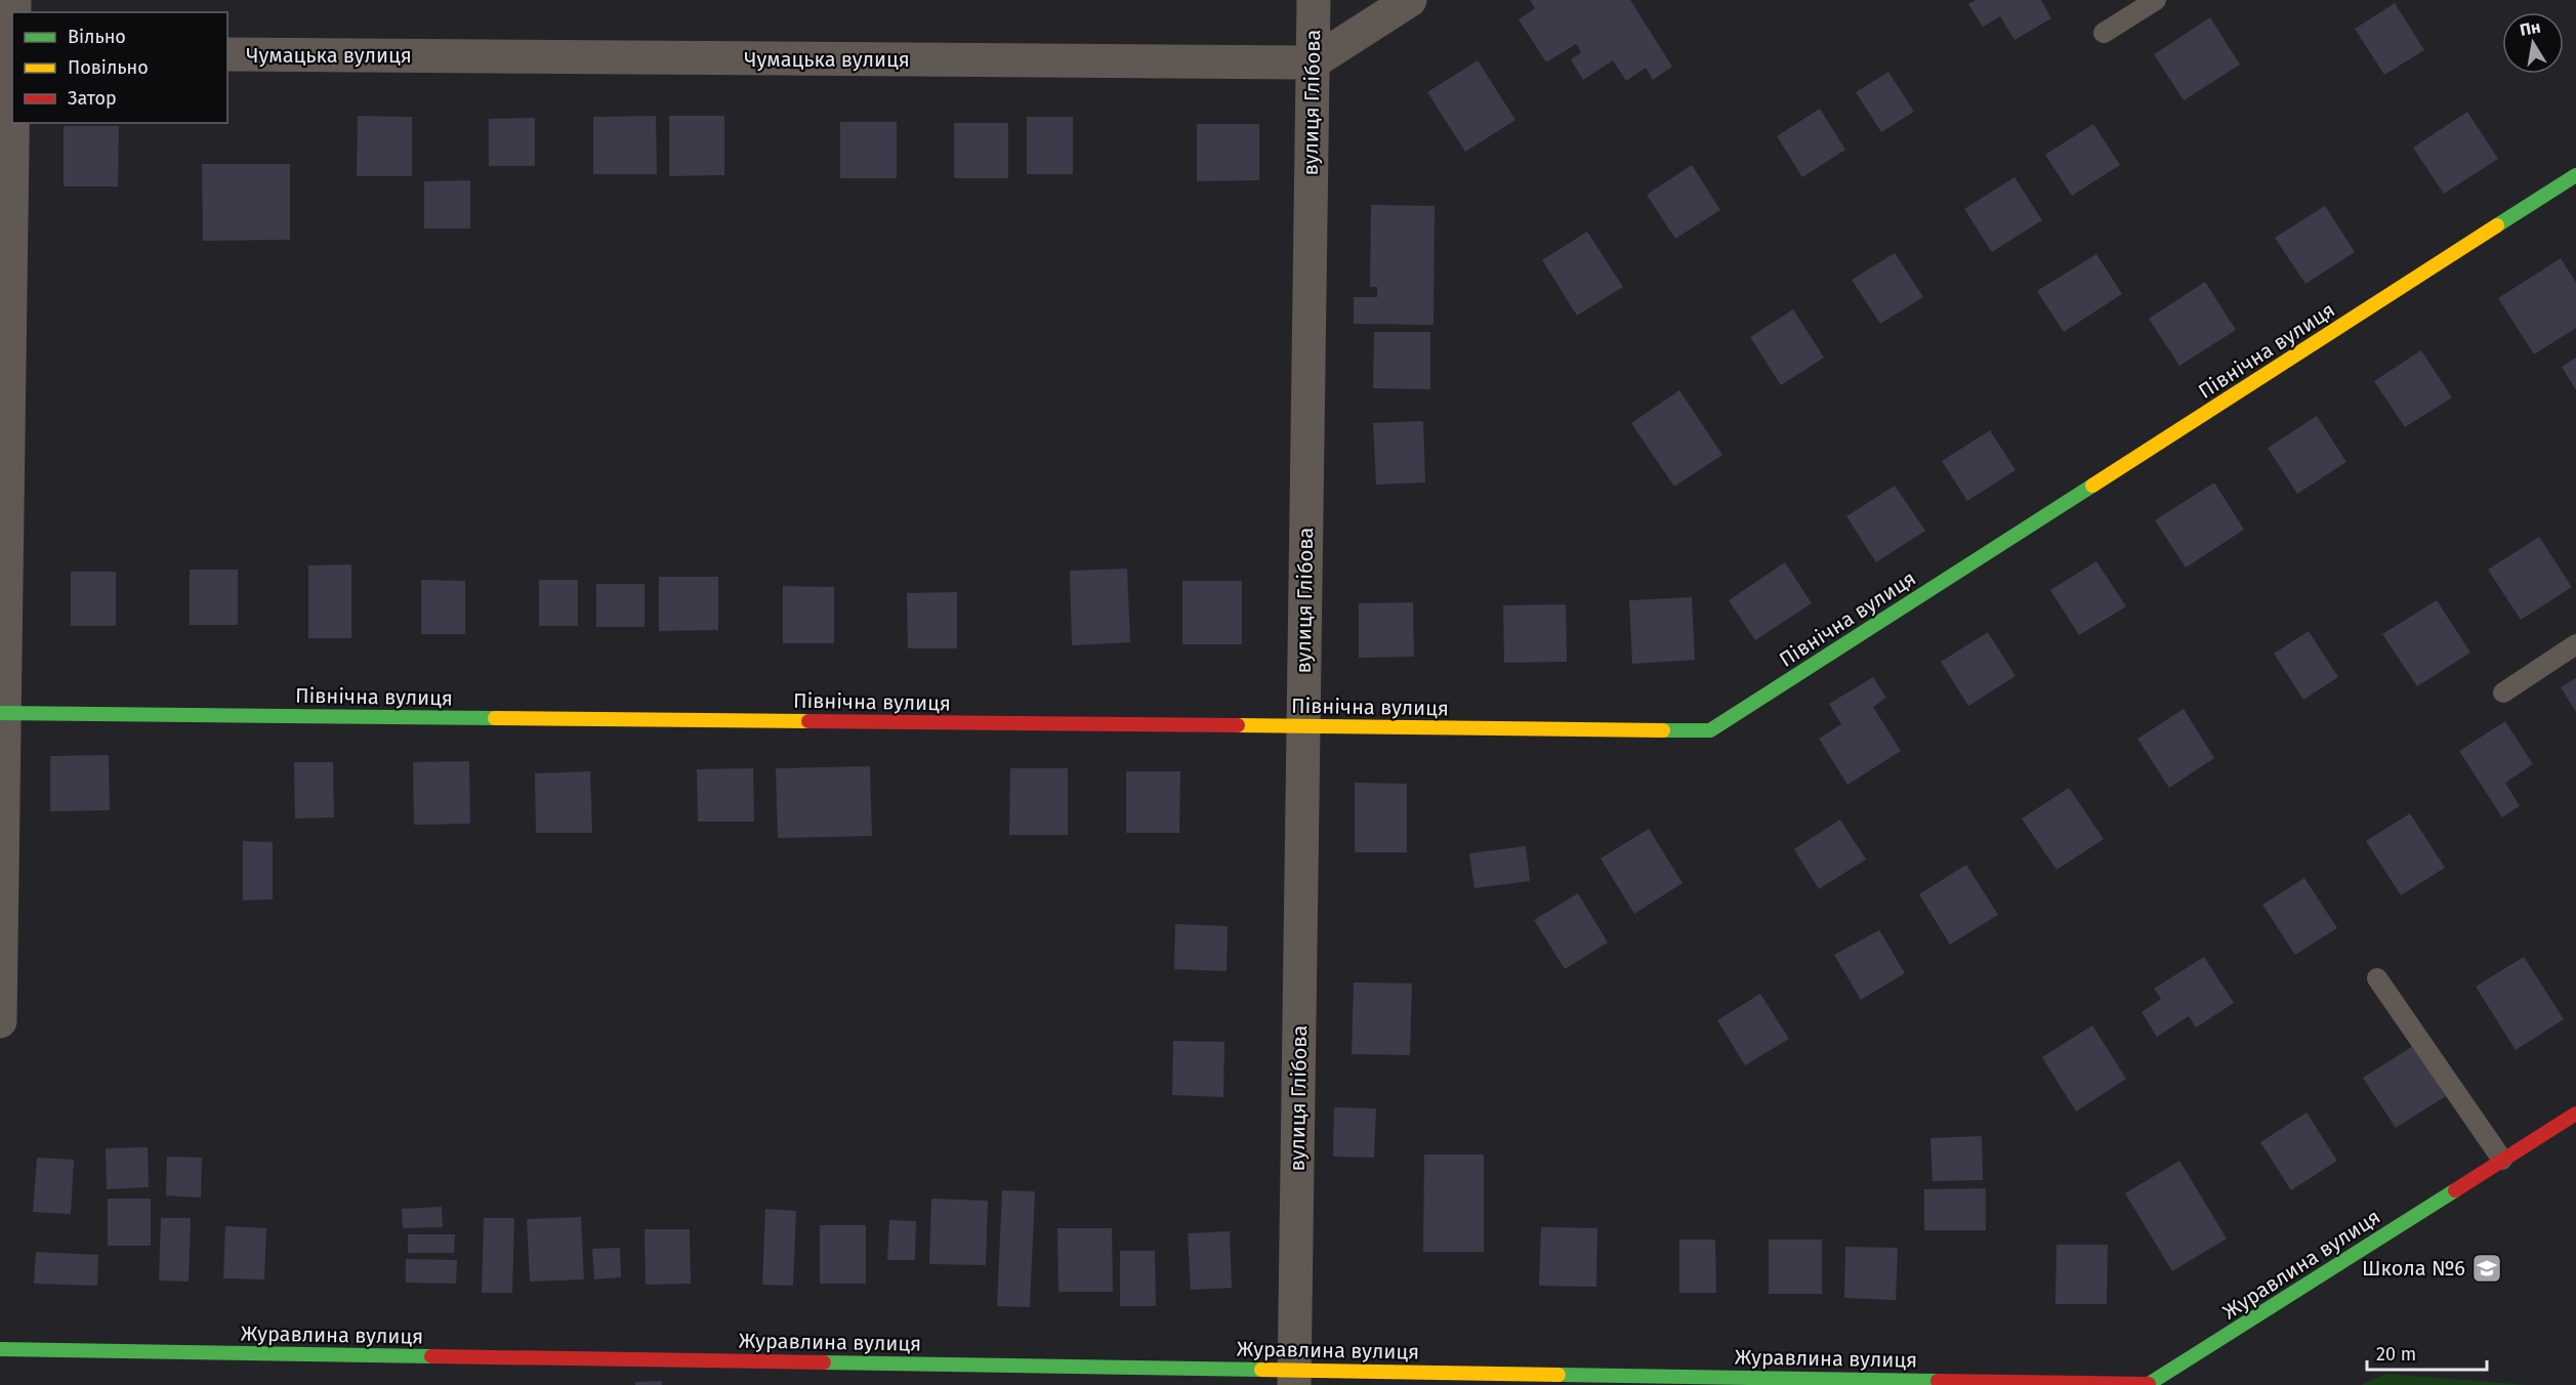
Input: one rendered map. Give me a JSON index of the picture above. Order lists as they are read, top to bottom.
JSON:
{
  "streets": {
    "street": [
      "Чумацька вулиця",
      "вулиця Глібова",
      "Північна вулиця",
      "Журавлина вулиця"
    ]
  },
  "crossings": [
    ["Чумацька вулиця", "вулиця Глібова"],
    ["вулиця Глібова", "Північна вулиця"],
    ["вулиця Глібова", "Журавлина вулиця"]
  ],
  "places": {
    "school or university": ["Школа №6"]
  },
  "legend": ["Вільно", "Повільно", "Затор"],
  "scale_bar": "20 m",
  "north": "top"
}
